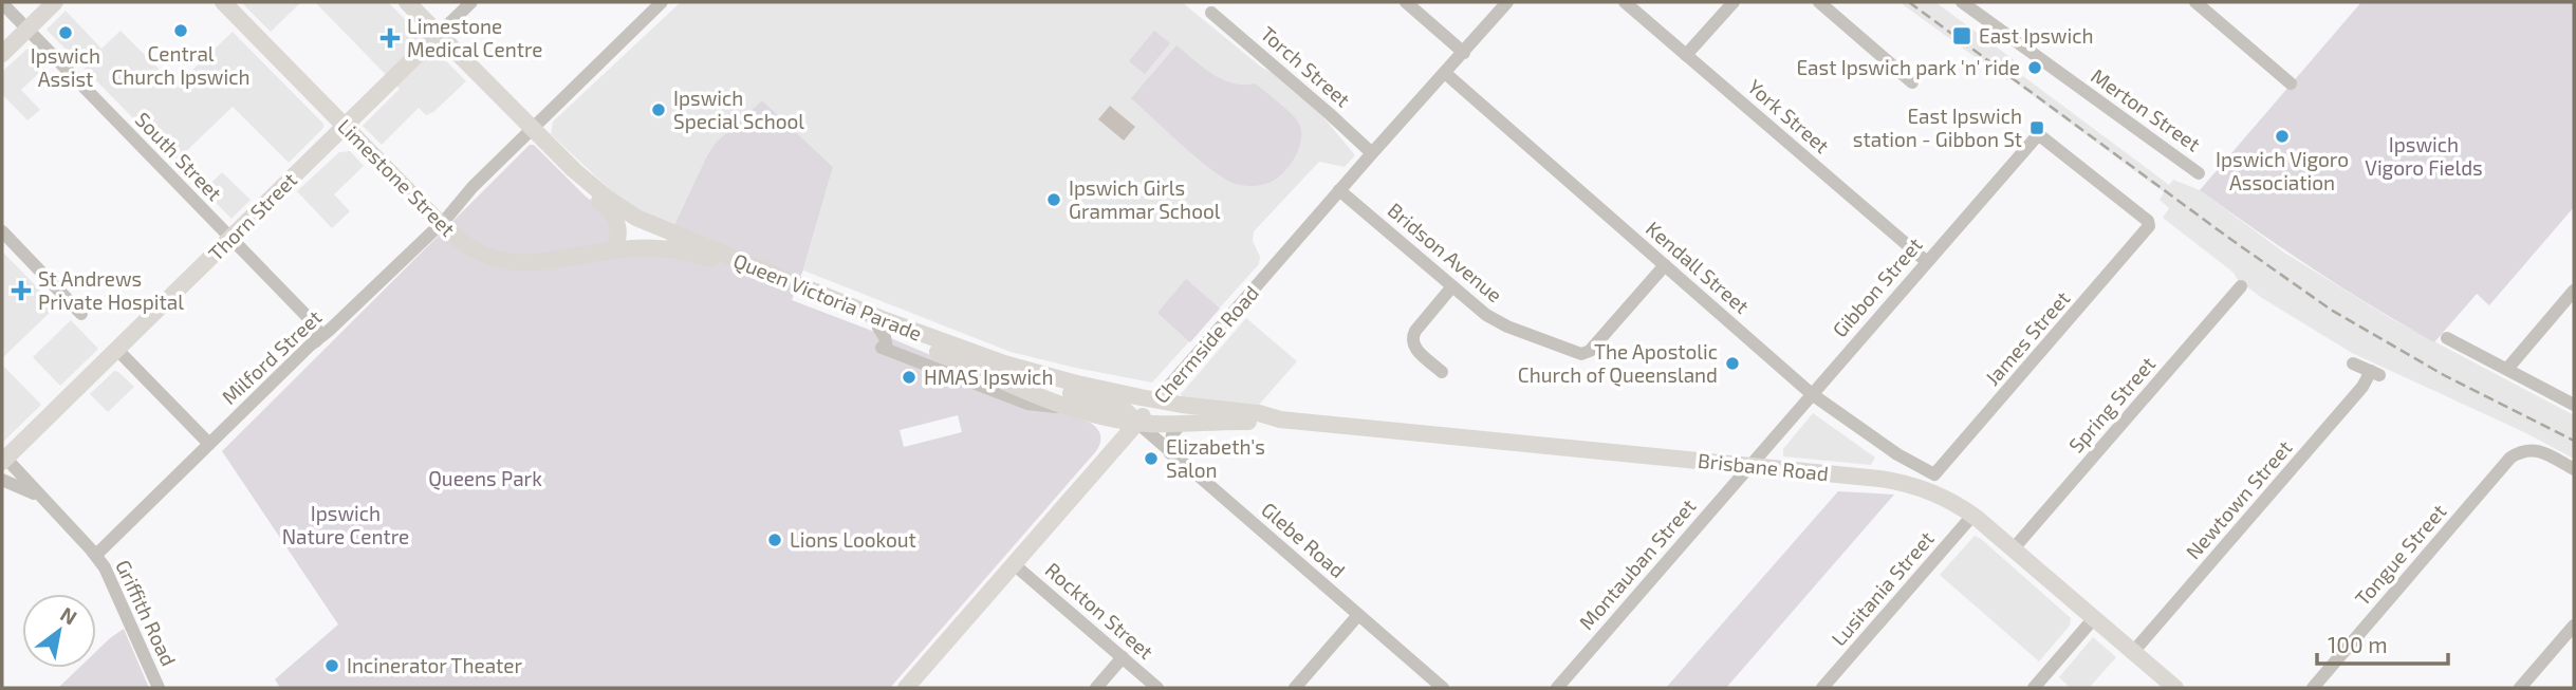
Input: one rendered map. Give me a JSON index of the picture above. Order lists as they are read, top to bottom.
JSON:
{
  "streets": {
    "main road": [
      "Limestone Street",
      "Thorn Street",
      "Queen Victoria Parade",
      "Chermside Road",
      "Brisbane Road"
    ],
    "street": [
      "Torch Street",
      "Merton Street",
      "York Street",
      "South Street",
      "Bridson Avenue",
      "Kendall Street",
      "Gibbon Street",
      "James Street",
      "Milford Street",
      "Spring Street",
      "Newtown Street",
      "Glebe Road",
      "Tongue Street",
      "Montauban Street",
      "Lusitania Street",
      "Rockton Street",
      "Griffith Road"
    ]
  },
  "crossings": [
    ["Torch Street", "Chermside Road"],
    ["York Street", "Gibbon Street"],
    ["South Street", "Thorn Street"],
    ["South Street", "Milford Street"],
    ["Limestone Street", "Thorn Street"],
    ["Limestone Street", "Queen Victoria Parade"],
    ["Limestone Street", "Milford Street"],
    ["Thorn Street", "Queen Victoria Parade"],
    ["Thorn Street", "Griffith Road"],
    ["Bridson Avenue", "Kendall Street"],
    ["Bridson Avenue", "Chermside Road"],
    ["Kendall Street", "Gibbon Street"],
    ["Kendall Street", "James Street"],
    ["Kendall Street", "Chermside Road"],
    ["Gibbon Street", "James Street"],
    ["Gibbon Street", "Brisbane Road"],
    ["Gibbon Street", "Montauban Street"],
    ["Queen Victoria Parade", "Chermside Road"],
    ["Queen Victoria Parade", "Milford Street"],
    ["Queen Victoria Parade", "Brisbane Road"],
    ["Queen Victoria Parade", "Glebe Road"],
    ["Chermside Road", "Brisbane Road"],
    ["Chermside Road", "Glebe Road"],
    ["Chermside Road", "Rockton Street"],
    ["Milford Street", "Griffith Road"],
    ["Spring Street", "Brisbane Road"],
    ["Brisbane Road", "Newtown Street"],
    ["Brisbane Road", "Glebe Road"],
    ["Brisbane Road", "Montauban Street"],
    ["Brisbane Road", "Lusitania Street"]
  ],
  "parks": ["Ipswich Vigoro Fields", "Queens Park", "Ipswich Nature Centre"],
  "places": {
    "other": [
      "Central Church Ipswich",
      "Ipswich Assist",
      "East Ipswich park 'n' ride",
      "Ipswich Special School",
      "Ipswich Vigoro Association",
      "Ipswich Girls Grammar School",
      "The Apostolic Church of Queensland",
      "HMAS Ipswich",
      "Elizabeth's Salon",
      "Lions Lookout",
      "Incinerator Theater"
    ],
    "transit": ["East Ipswich", "East Ipswich station - Gibbon St"],
    "health": ["Limestone Medical Centre", "St Andrews Private Hospital"]
  },
  "scale_bar": "100 m",
  "north": "top right"
}
